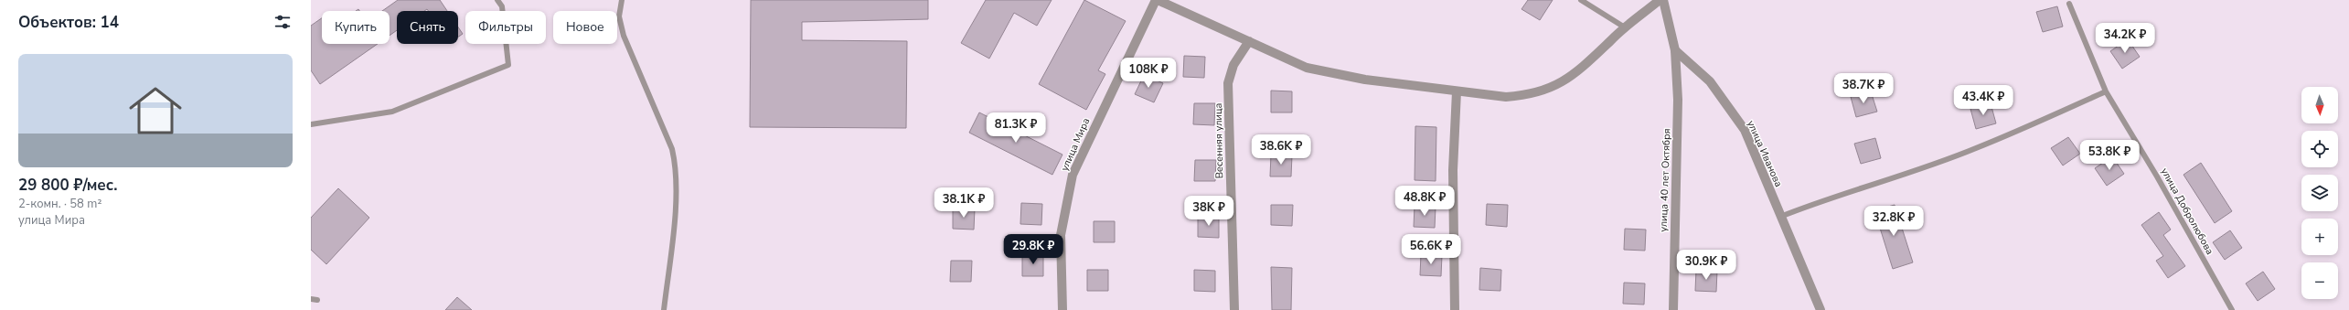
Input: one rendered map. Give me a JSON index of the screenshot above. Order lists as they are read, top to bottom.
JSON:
{
  "streets": {
    "street": [
      "Весенняя улица",
      "улица Мира",
      "улица Иванова",
      "улица 40 лет Октября"
    ],
    "lane": ["улица Добролюбова"]
  },
  "crossings": [
    ["улица Иванова", "улица 40 лет Октября"]
  ],
  "north": "bottom",
  "page": {
    "heading": "Объектов: 14",
    "chip": [
      "Купить",
      "Снять",
      "Фильтры",
      "Новое"
    ],
    "price": [
      "34.2K ₽",
      "108K ₽",
      "38.7K ₽",
      "43.4K ₽",
      "81.3K ₽",
      "38.6K ₽",
      "53.8K ₽",
      "48.8K ₽",
      "38.1K ₽",
      "38K ₽",
      "32.8K ₽",
      "29.8K ₽",
      "56.6K ₽",
      "30.9K ₽"
    ],
    "list": [
      {
        "name": "29 800 ₽/мес.",
        "note": "2-комн. · 58 m² · улица Мира"
      }
    ],
    "map_buttons": ["+", "−"]
  }
}
